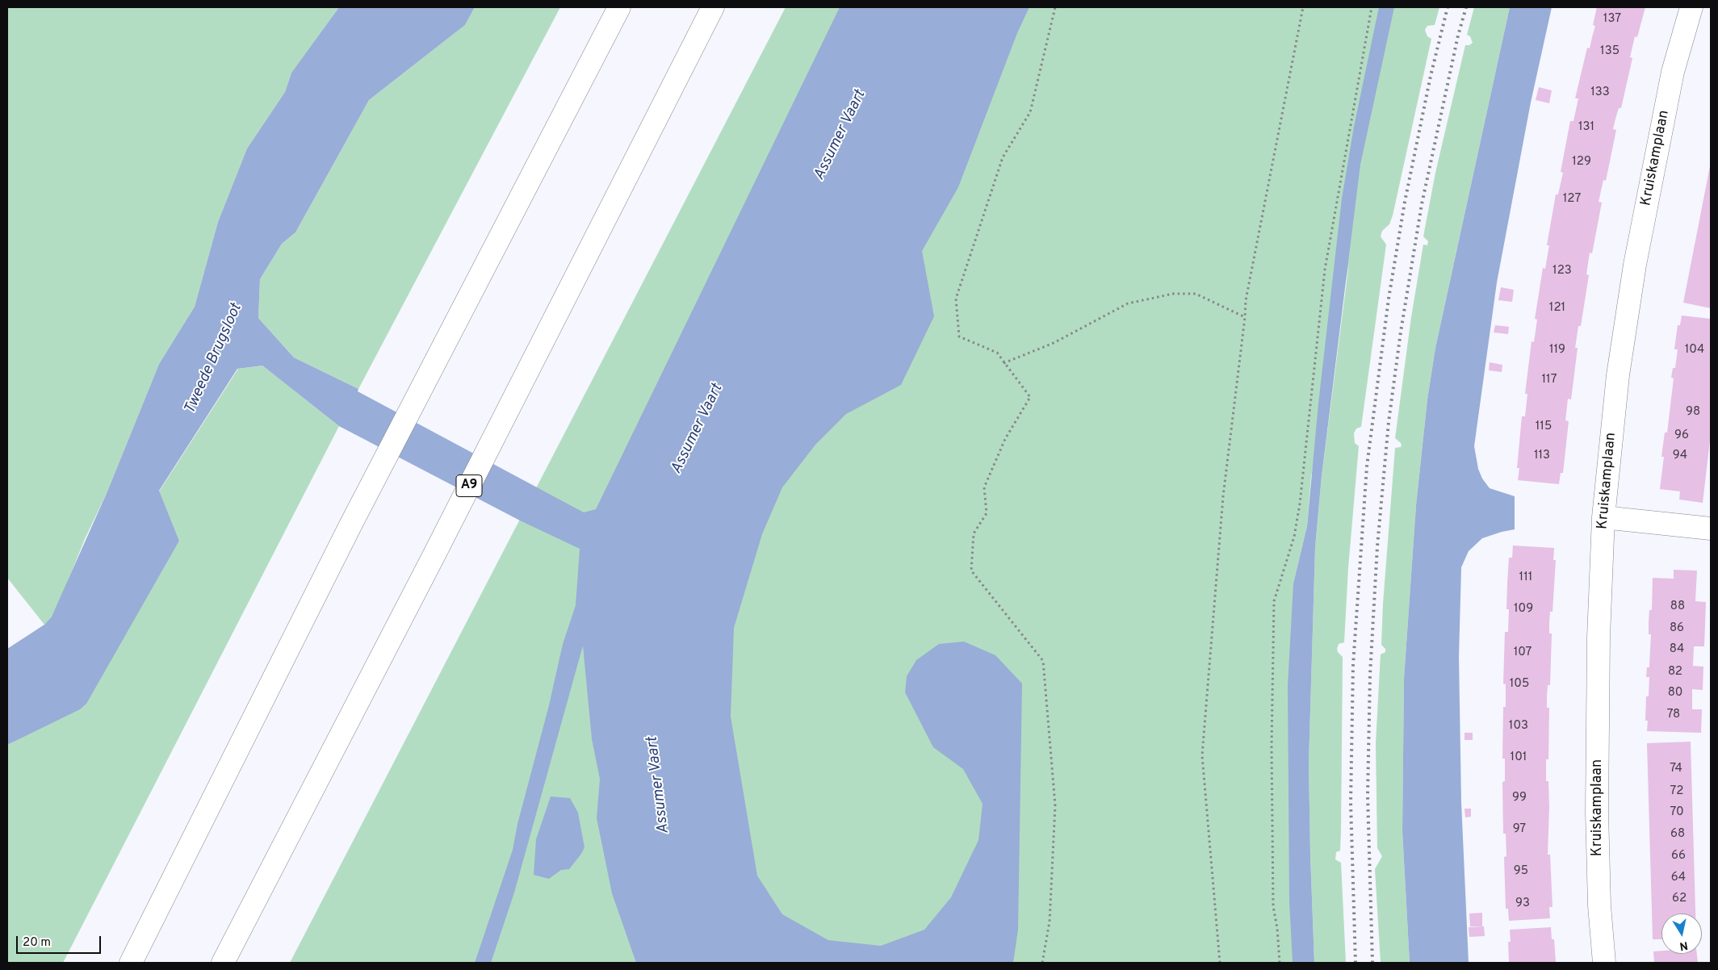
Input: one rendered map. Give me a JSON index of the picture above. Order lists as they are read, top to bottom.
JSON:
{
  "streets": {
    "main road": ["Kruiskamplaan", "A9"]
  },
  "water": ["Assumer Vaart", "Tweede Brugsloot"],
  "house_numbers": [
    "137",
    "135",
    "133",
    "131",
    "129",
    "127",
    "123",
    "121",
    "119",
    "104",
    "117",
    "98",
    "115",
    "96",
    "113",
    "94",
    "111",
    "88",
    "109",
    "86",
    "84",
    "107",
    "82",
    "105",
    "80",
    "78",
    "103",
    "101",
    "74",
    "72",
    "99",
    "70",
    "97",
    "68",
    "66",
    "95",
    "64",
    "62",
    "93"
  ],
  "scale_bar": "20 m",
  "north": "bottom"
}
